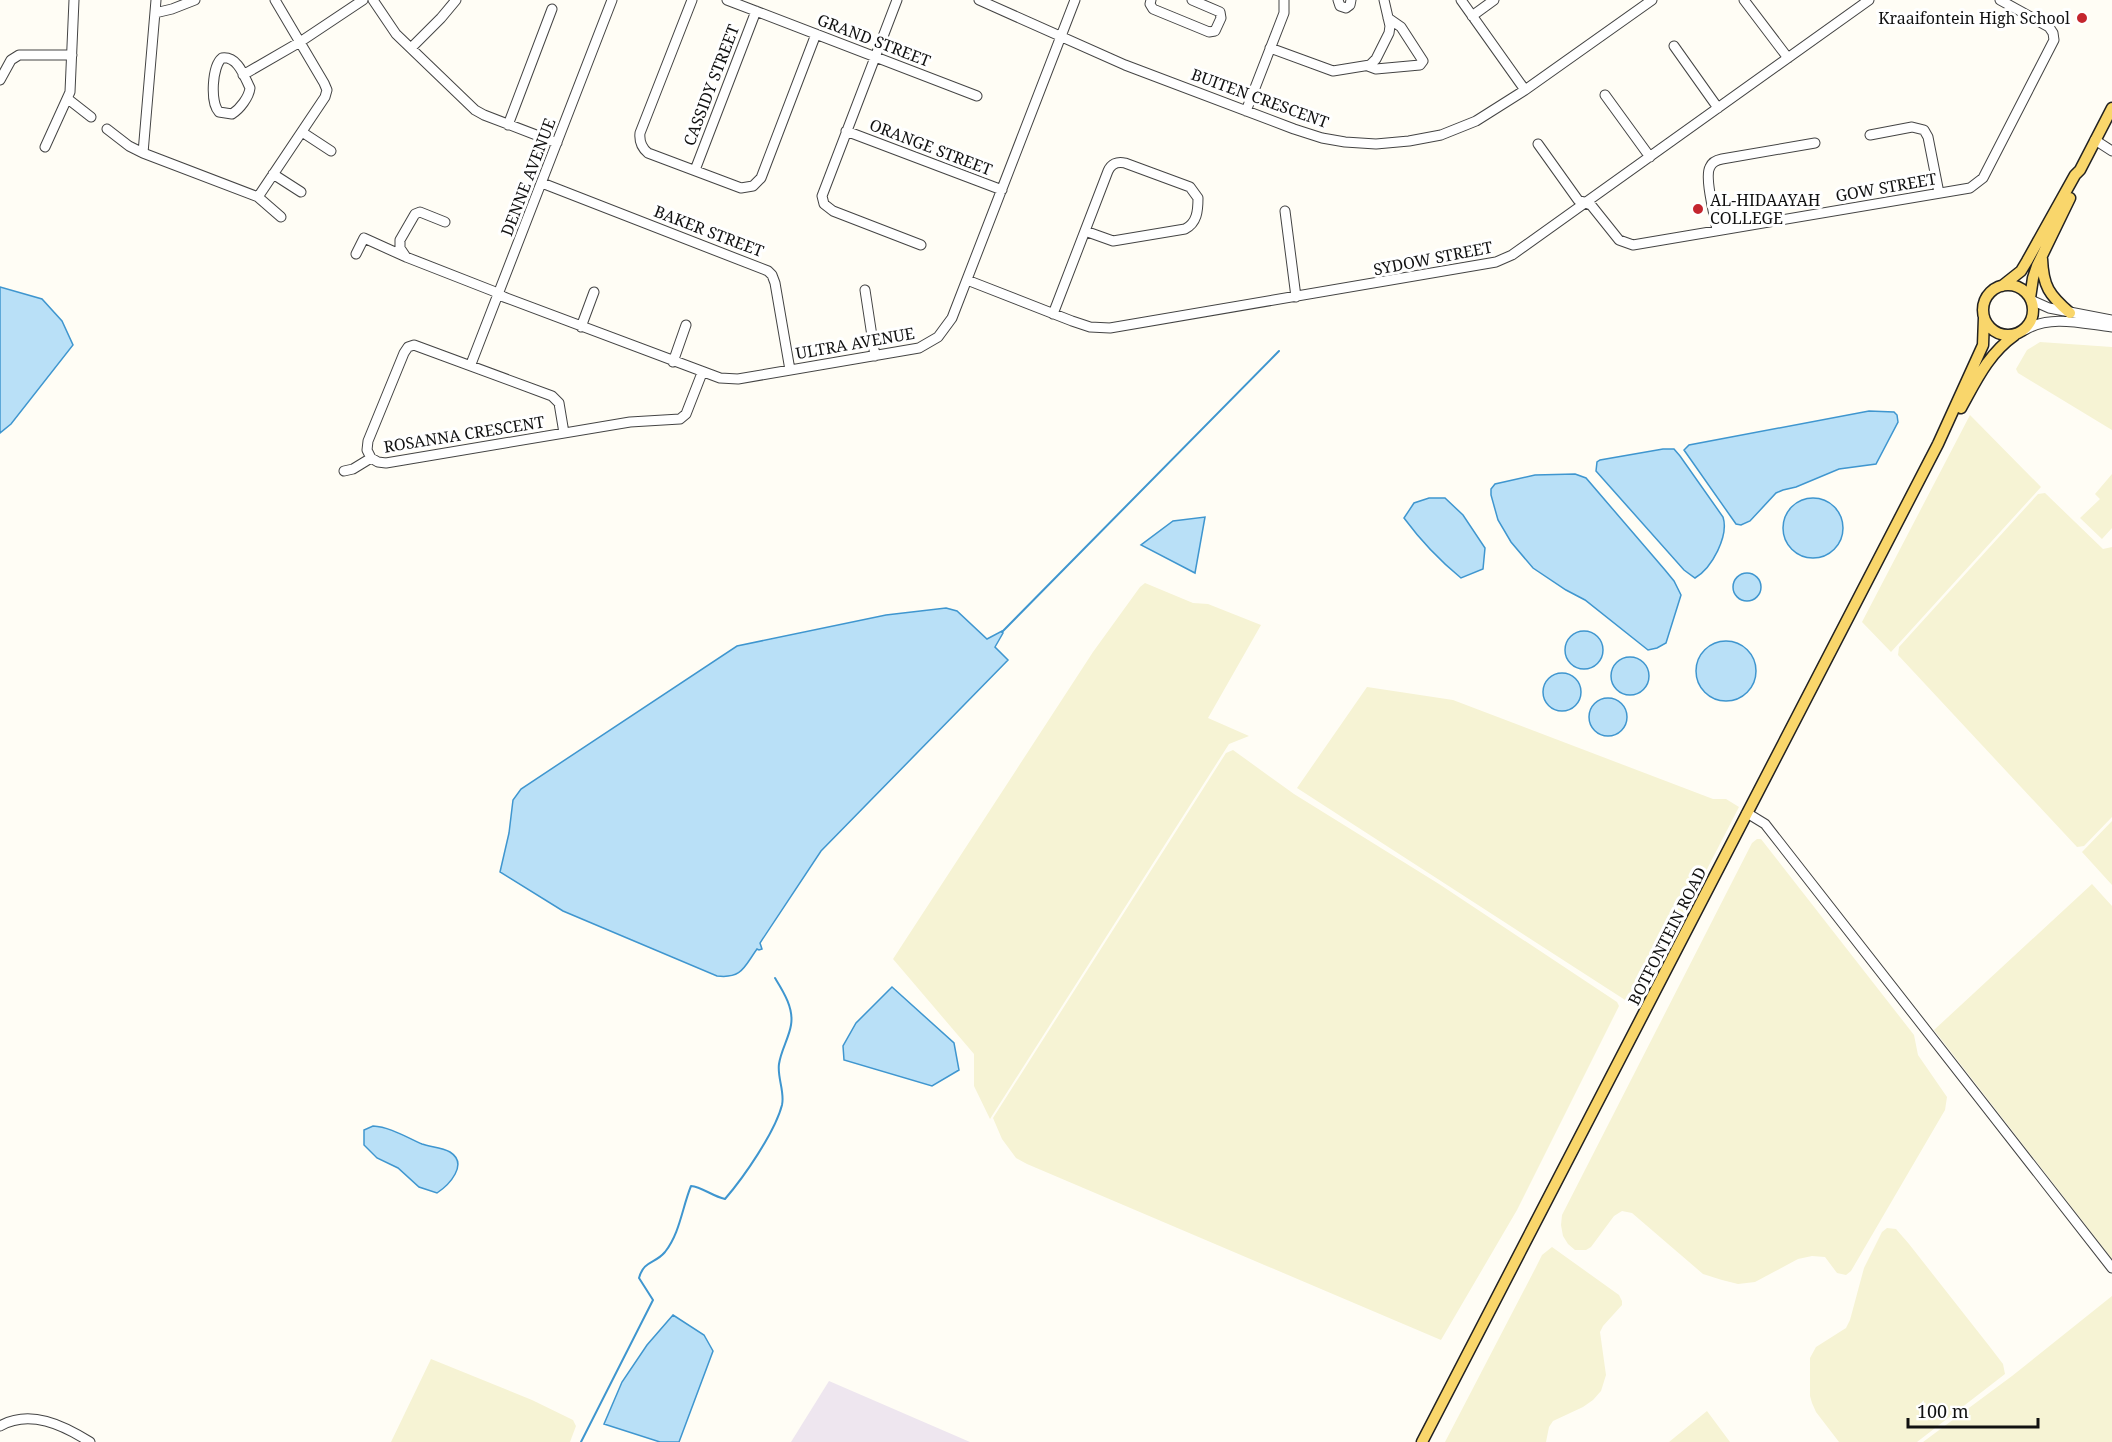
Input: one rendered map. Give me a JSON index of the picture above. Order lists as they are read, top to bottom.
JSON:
{
  "streets": {
    "main road": ["BOTFONTEIN ROAD"],
    "street": [
      "GRAND STREET",
      "CASSIDY STREET",
      "BUITEN CRESCENT",
      "ORANGE STREET",
      "DENNE AVENUE",
      "GOW STREET",
      "BAKER STREET",
      "SYDOW STREET",
      "ULTRA AVENUE",
      "ROSANNA CRESCENT"
    ]
  },
  "crossings": [
    ["GRAND STREET", "CASSIDY STREET"],
    ["GRAND STREET", "ORANGE STREET"],
    ["BUITEN CRESCENT", "ULTRA AVENUE"],
    ["ORANGE STREET", "ULTRA AVENUE"],
    ["DENNE AVENUE", "BAKER STREET"],
    ["DENNE AVENUE", "ULTRA AVENUE"],
    ["DENNE AVENUE", "ROSANNA CRESCENT"],
    ["GOW STREET", "SYDOW STREET"],
    ["BAKER STREET", "ULTRA AVENUE"],
    ["SYDOW STREET", "ULTRA AVENUE"],
    ["ULTRA AVENUE", "ROSANNA CRESCENT"]
  ],
  "places": ["Kraaifontein High School", "AL-HIDAAYAH COLLEGE"],
  "scale_bar": "100 m"
}
